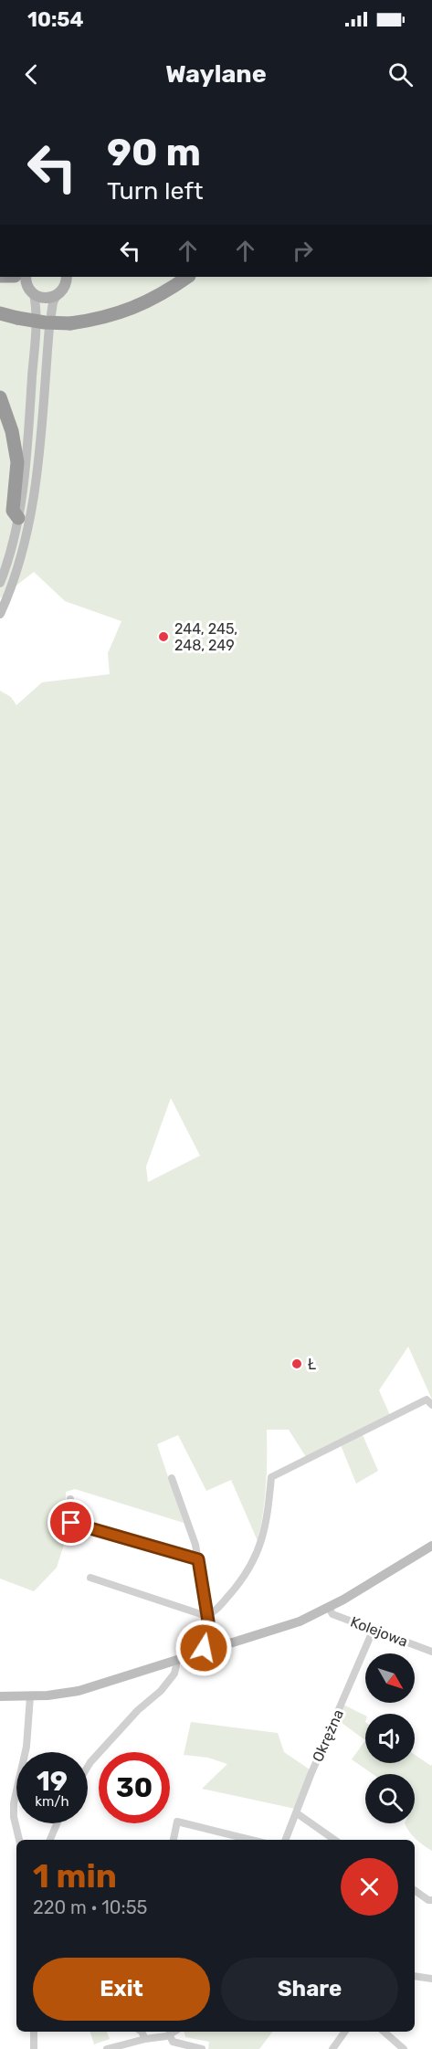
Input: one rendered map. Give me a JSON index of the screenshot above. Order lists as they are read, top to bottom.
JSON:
{
  "streets": {
    "street": ["Kolejowa", "Okrężna"]
  },
  "crossings": [
    ["Kolejowa", "Okrężna"]
  ],
  "places": ["244, 245, 248, 249", "Ł"],
  "north": "bottom right",
  "page": {
    "status": "10:54",
    "header": "Waylane",
    "turn": ["90 m", "Turn left"],
    "speed": "19 km/h",
    "limit": "30",
    "heading": ["1 min", "220 m · 10:55"],
    "buttons": ["Exit", "Share"]
  }
}
